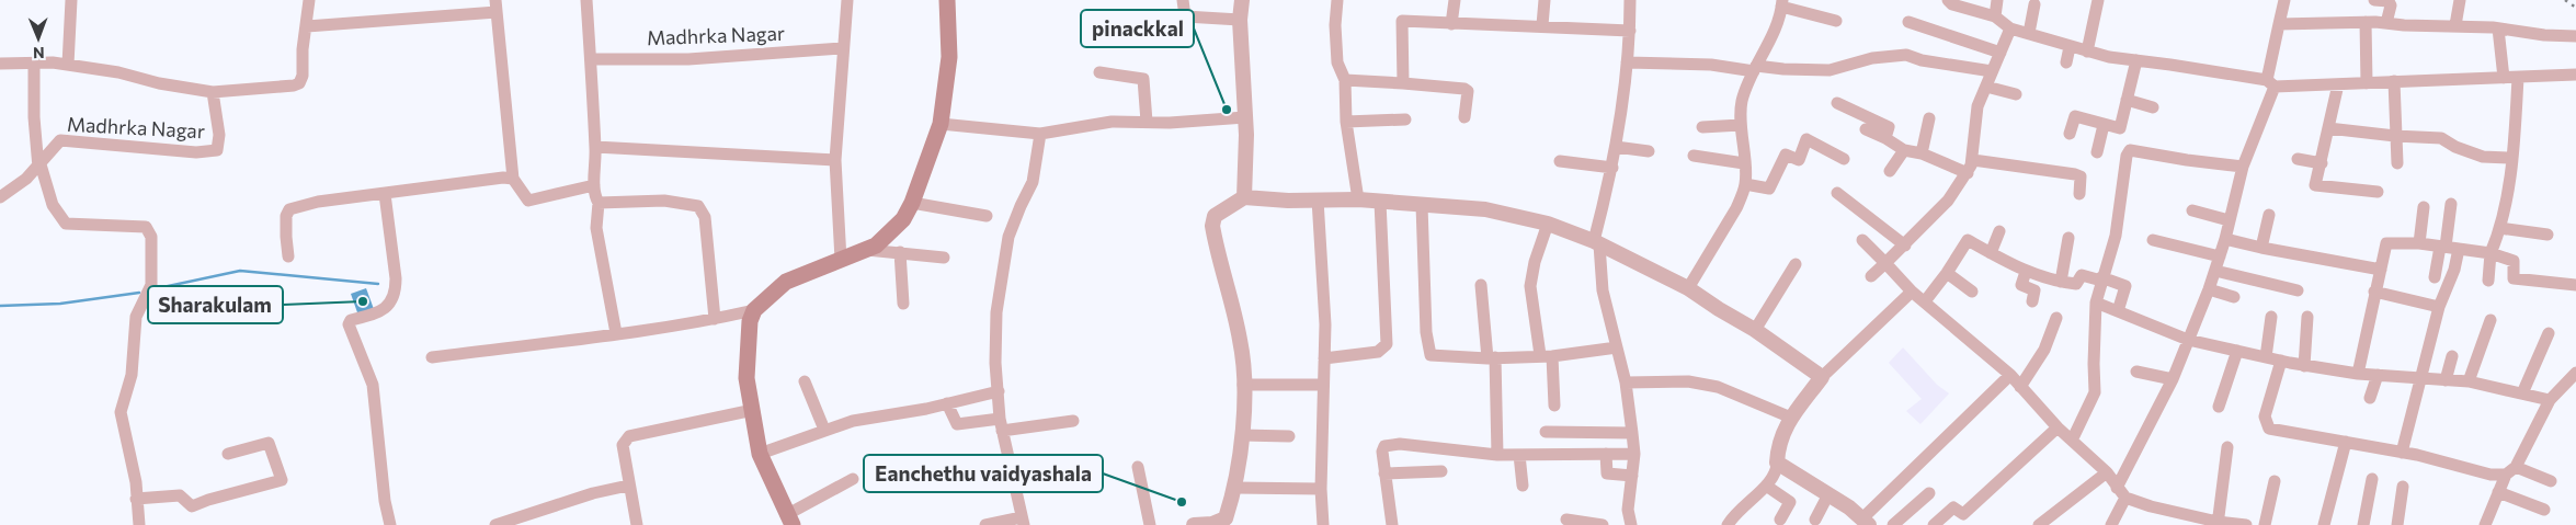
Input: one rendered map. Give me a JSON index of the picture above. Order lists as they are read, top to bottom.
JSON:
{
  "streets": {
    "street": ["Madhrka Nagar"]
  },
  "places": ["pinackkal", "Sharakulam", "Eanchethu vaidyashala"],
  "north": "bottom"
}
